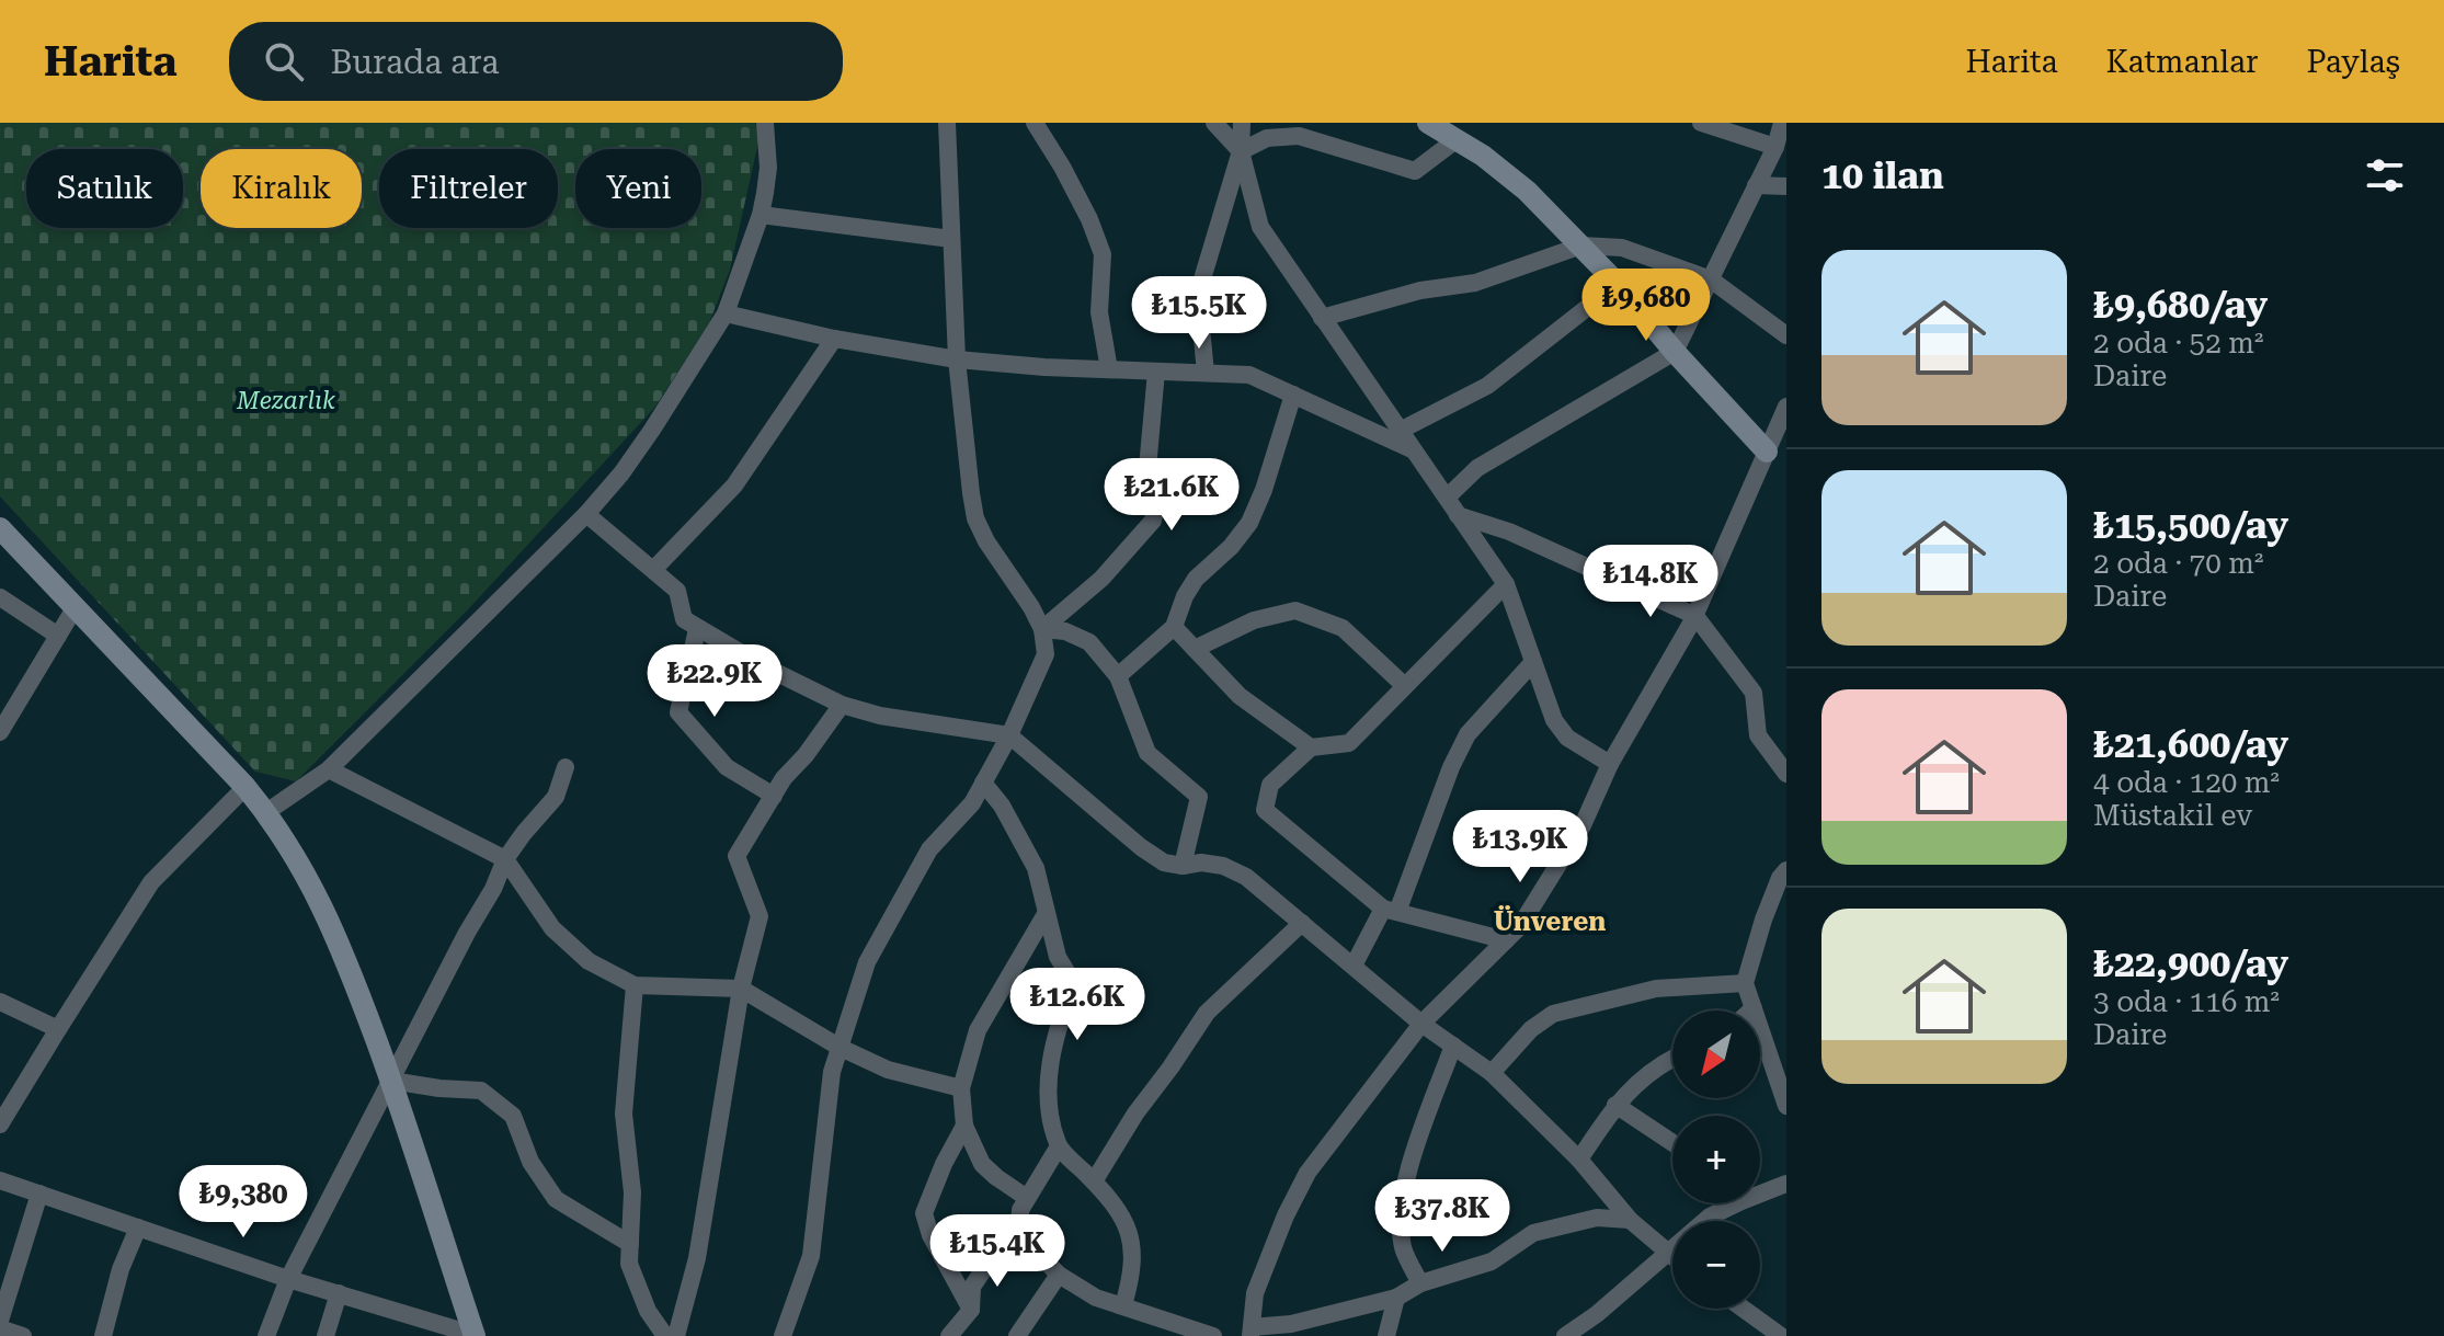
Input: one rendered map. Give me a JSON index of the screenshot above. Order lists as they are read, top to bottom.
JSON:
{
  "districts": ["Ünveren"],
  "parks": ["Mezarlık"],
  "north": "bottom left",
  "page": {
    "header": "Harita",
    "search": "Burada ara",
    "nav": ["Harita", "Katmanlar", "Paylaş"],
    "heading": "10 ilan",
    "chip": [
      "Satılık",
      "Kiralık",
      "Filtreler",
      "Yeni"
    ],
    "list": [
      {
        "name": "₺9,680/ay",
        "note": "2 oda · 52 m² · Daire"
      },
      {
        "name": "₺15,500/ay",
        "note": "2 oda · 70 m² · Daire"
      },
      {
        "name": "₺21,600/ay",
        "note": "4 oda · 120 m² · Müstakil ev"
      },
      {
        "name": "₺22,900/ay",
        "note": "3 oda · 116 m² · Daire"
      }
    ],
    "price": [
      "₺9,680",
      "₺15.5K",
      "₺21.6K",
      "₺14.8K",
      "₺22.9K",
      "₺13.9K",
      "₺12.6K",
      "₺9,380",
      "₺37.8K",
      "₺15.4K"
    ],
    "map_buttons": ["+", "−"]
  }
}
